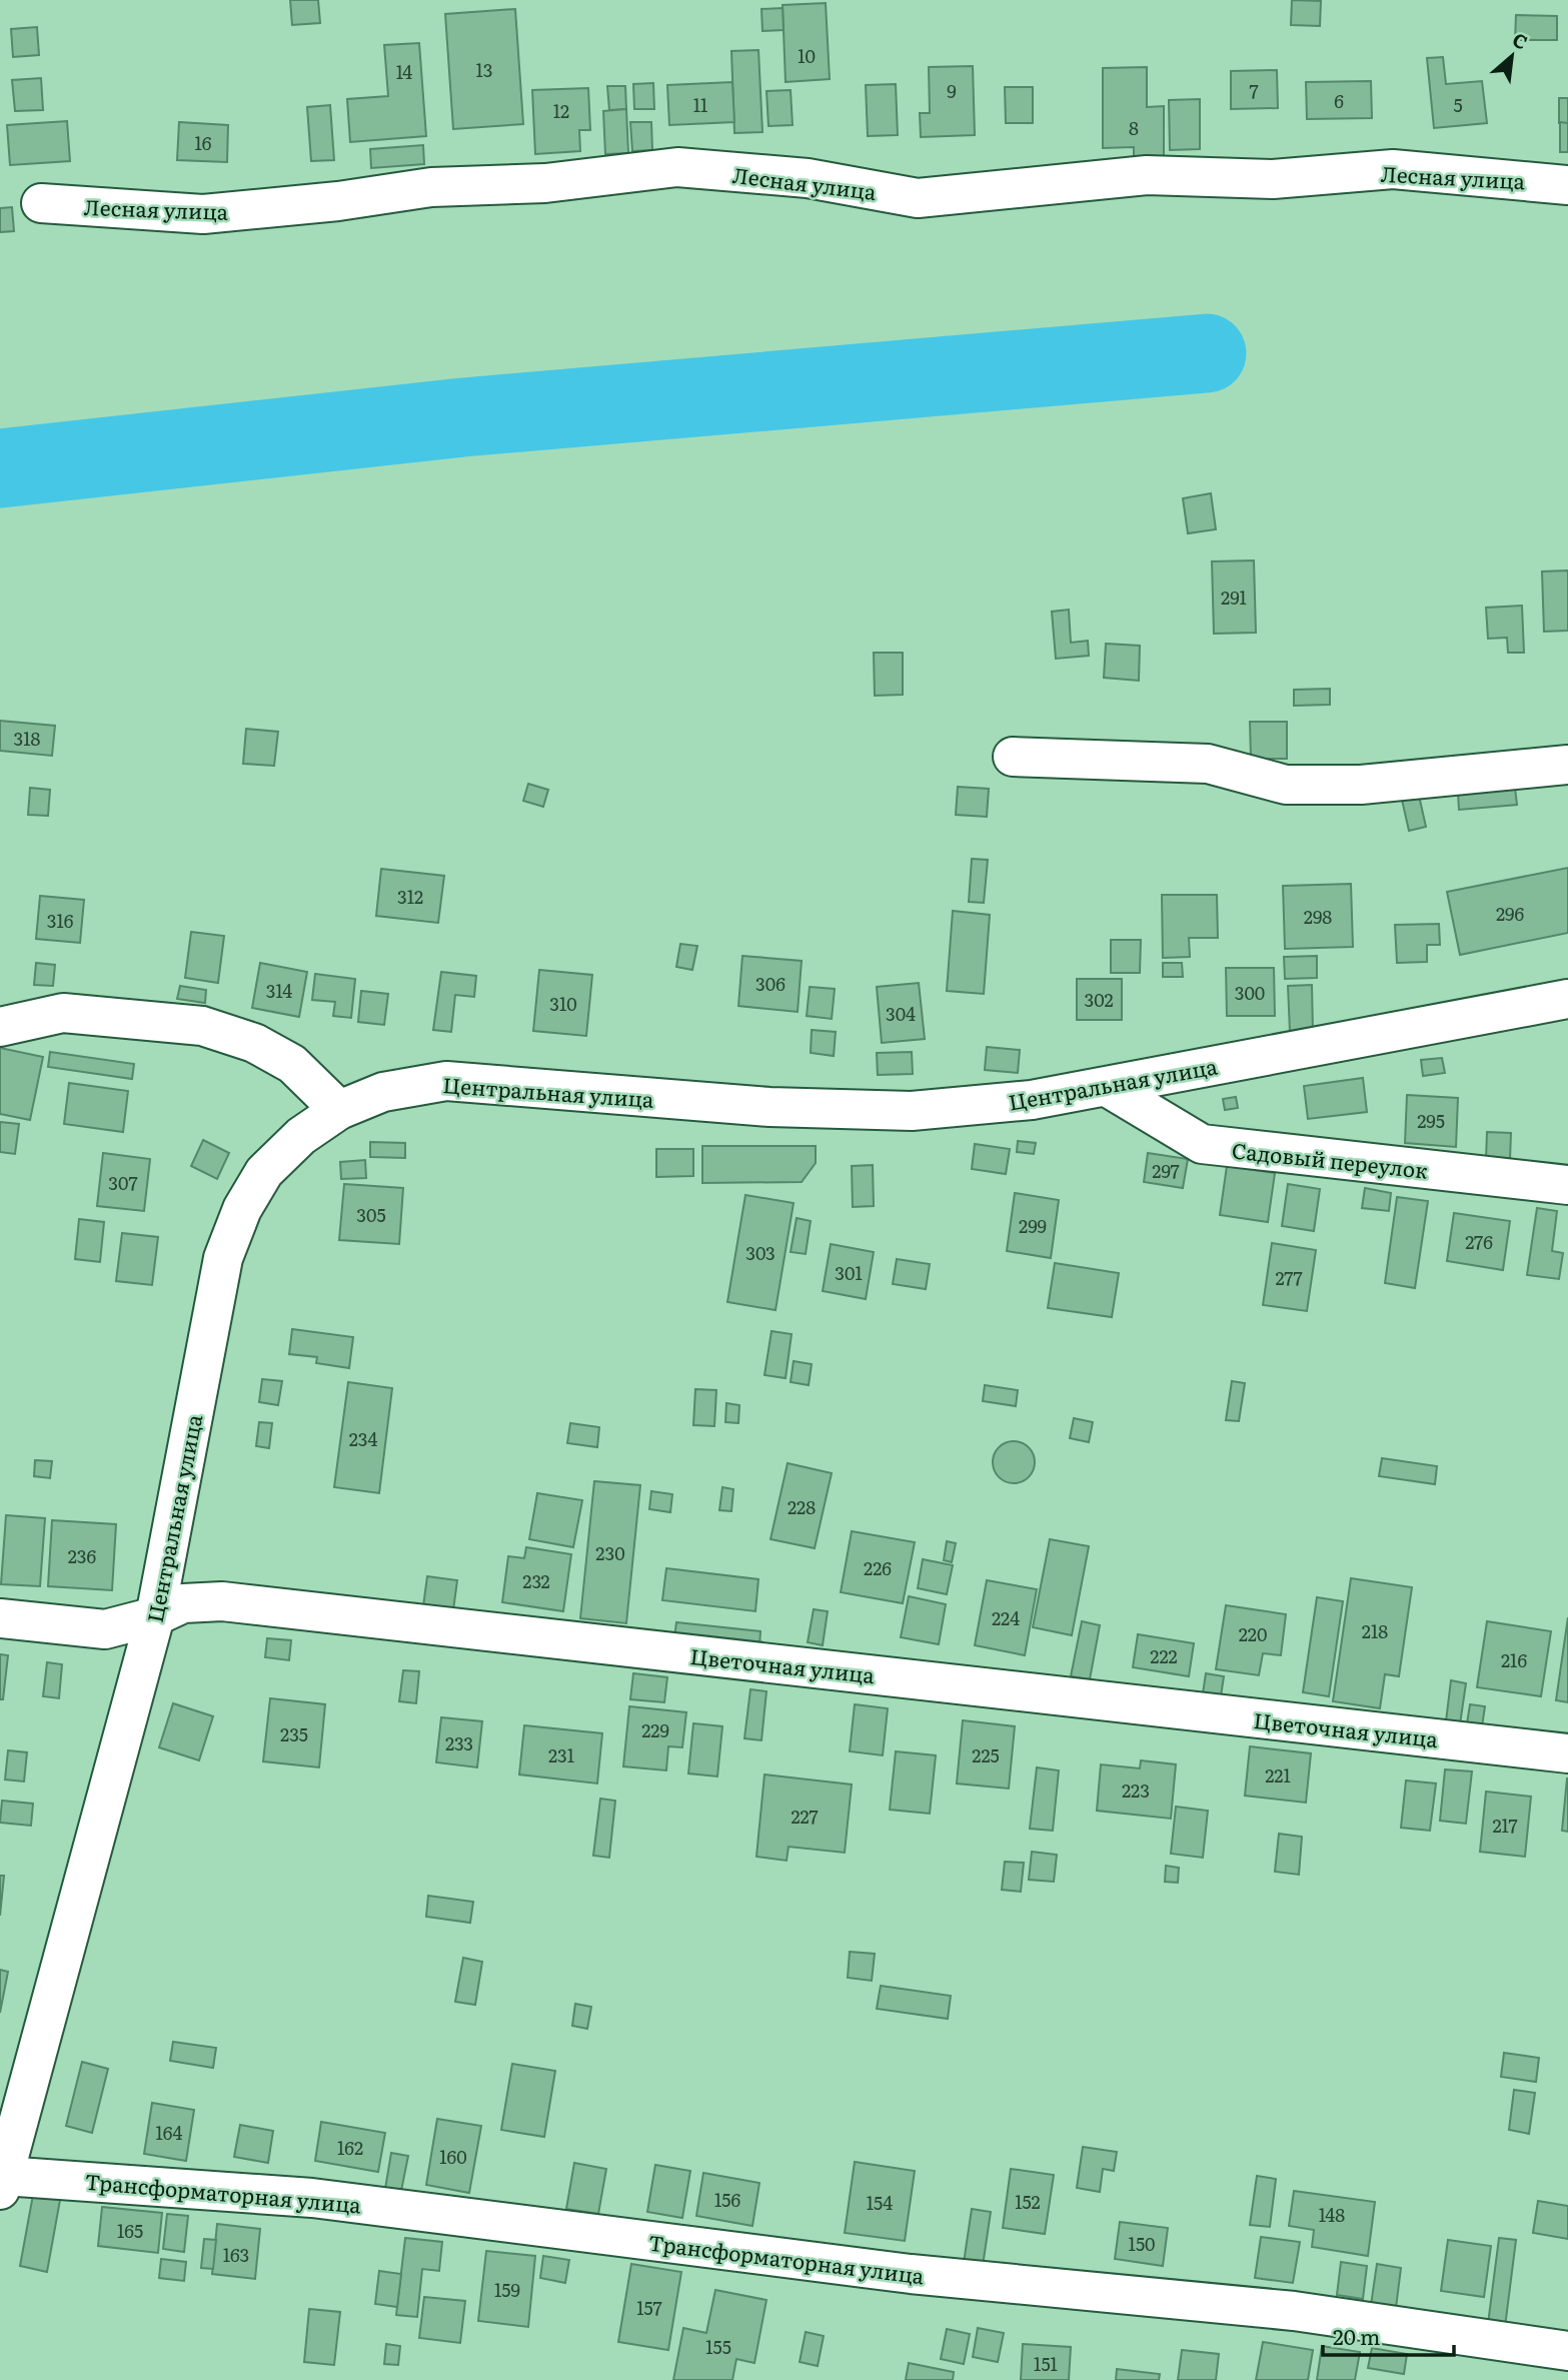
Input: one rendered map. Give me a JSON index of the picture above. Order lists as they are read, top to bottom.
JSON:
{
  "streets": {
    "street": [
      "Лесная улица",
      "Центральная улица",
      "Садовый переулок",
      "Цветочная улица",
      "Трансформаторная улица"
    ]
  },
  "crossings": [
    ["Центральная улица", "Садовый переулок"],
    ["Центральная улица", "Цветочная улица"],
    ["Центральная улица", "Трансформаторная улица"]
  ],
  "house_numbers": [
    "10",
    "13",
    "14",
    "9",
    "7",
    "6",
    "11",
    "5",
    "12",
    "8",
    "16",
    "291",
    "318",
    "312",
    "296",
    "298",
    "316",
    "306",
    "314",
    "300",
    "302",
    "310",
    "304",
    "295",
    "297",
    "307",
    "305",
    "299",
    "276",
    "303",
    "301",
    "277",
    "234",
    "228",
    "230",
    "236",
    "226",
    "232",
    "224",
    "218",
    "220",
    "222",
    "216",
    "229",
    "235",
    "233",
    "231",
    "225",
    "221",
    "223",
    "227",
    "217",
    "164",
    "162",
    "160",
    "156",
    "152",
    "154",
    "148",
    "165",
    "150",
    "163",
    "159",
    "157",
    "155",
    "151"
  ],
  "scale_bar": "20 m",
  "north": "top right"
}
